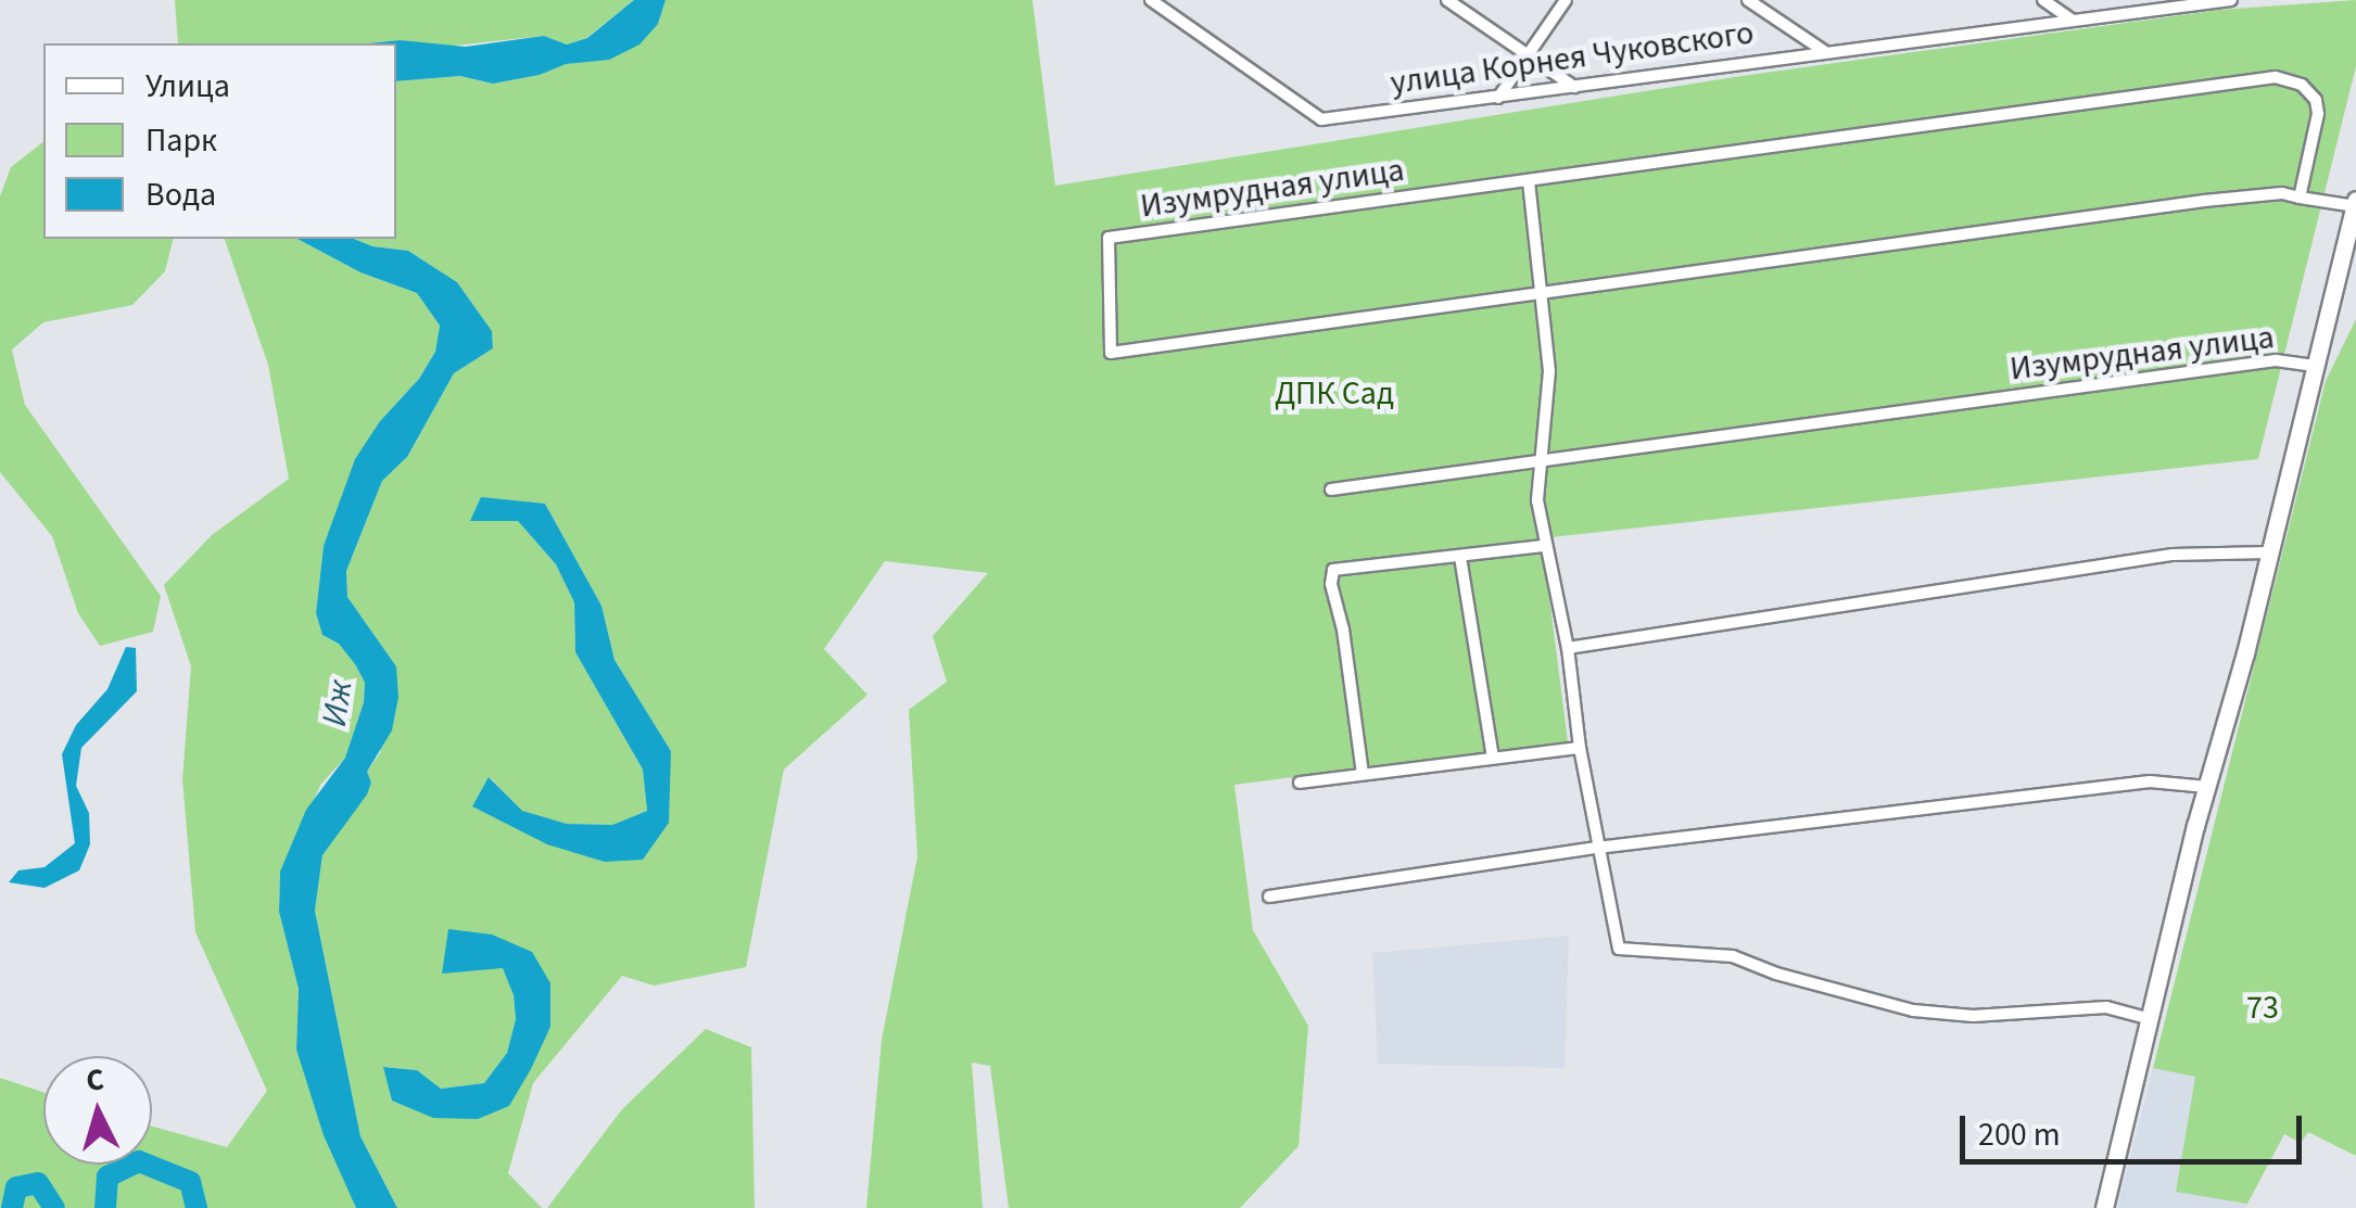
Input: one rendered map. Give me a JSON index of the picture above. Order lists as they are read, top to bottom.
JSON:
{
  "streets": {
    "street": ["улица Корнея Чуковского", "Изумрудная улица"]
  },
  "water": ["Иж"],
  "parks": ["ДПК Сад", "73"],
  "legend": ["Улица", "Парк", "Вода"],
  "scale_bar": "200 m",
  "north": "top"
}
